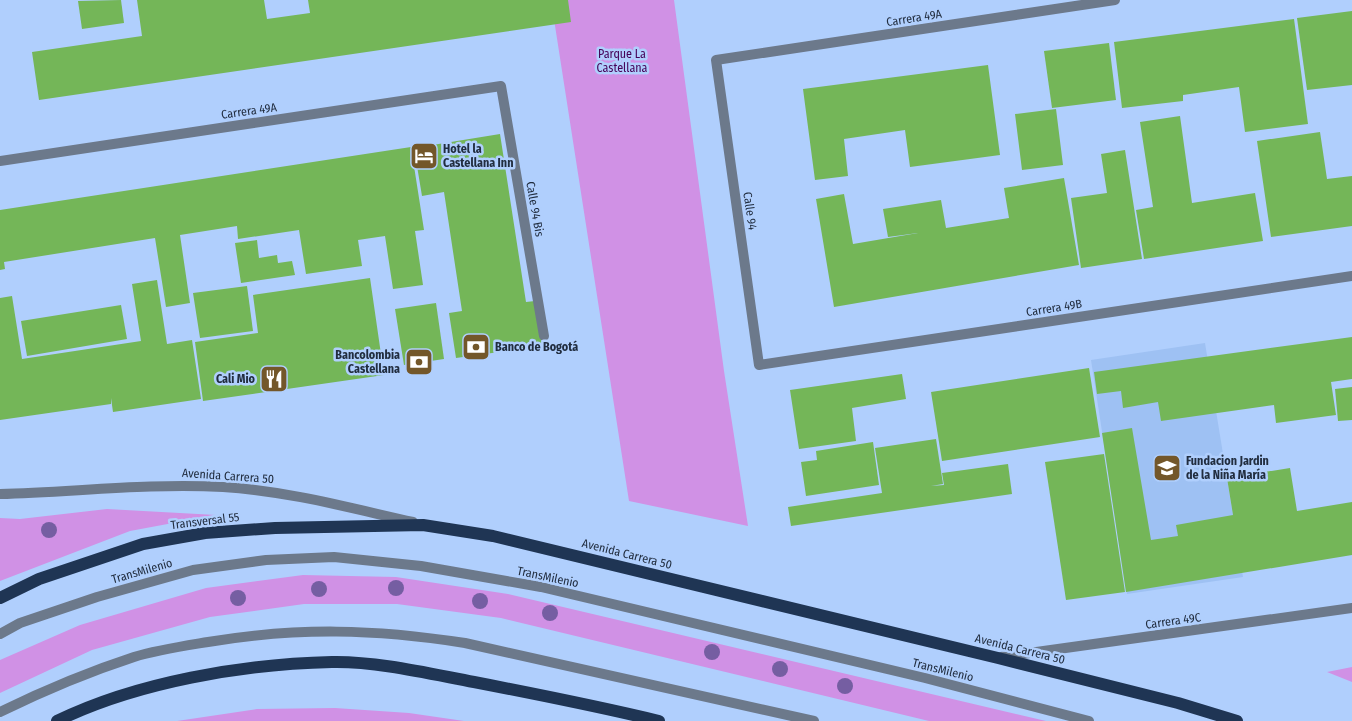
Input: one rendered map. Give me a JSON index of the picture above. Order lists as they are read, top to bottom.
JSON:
{
  "streets": {
    "main road": ["Avenida Carrera 50", "Transversal 55"],
    "street": [
      "Carrera 49A",
      "Calle 94 Bis",
      "Calle 94",
      "Carrera 49B",
      "TransMilenio",
      "Carrera 49C"
    ]
  },
  "crossings": [
    ["Carrera 49A", "Calle 94 Bis"],
    ["Carrera 49A", "Calle 94"],
    ["Calle 94", "Carrera 49B"],
    ["Avenida Carrera 50", "Transversal 55"],
    ["Avenida Carrera 50", "Carrera 49C"]
  ],
  "parks": ["Parque La Castellana"],
  "places": {
    "hotel": ["Hotel la Castellana Inn"],
    "bank": ["Banco de Bogotá", "Bancolombia Castellana"],
    "restaurant": ["Cali Mio"],
    "school or university": ["Fundacion Jardin de la Niña María"]
  }
}
